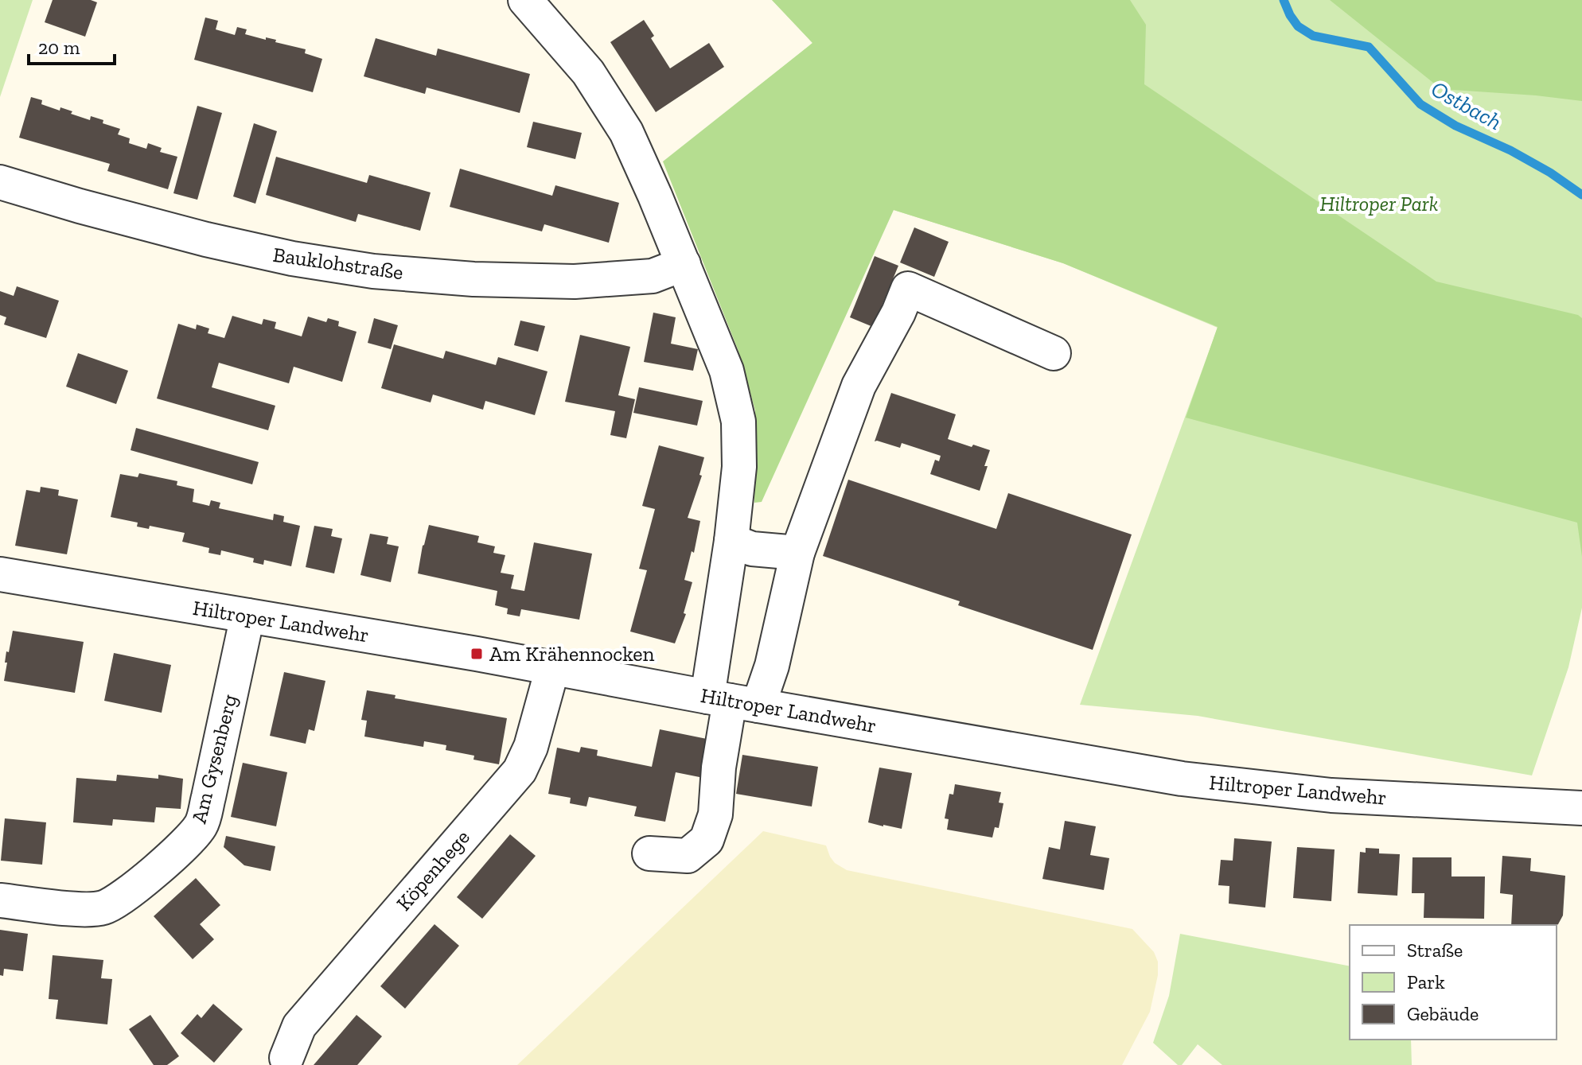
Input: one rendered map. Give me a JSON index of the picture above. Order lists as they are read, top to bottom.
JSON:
{
  "streets": {
    "street": [
      "Bauklohstraße",
      "Hiltroper Landwehr",
      "Am Gysenberg",
      "Köpenhege"
    ]
  },
  "crossings": [
    ["Hiltroper Landwehr", "Am Gysenberg"],
    ["Hiltroper Landwehr", "Köpenhege"]
  ],
  "water": ["Ostbach"],
  "parks": ["Hiltroper Park"],
  "places": {
    "transit": ["Am Krähennocken"]
  },
  "legend": ["Straße", "Park", "Gebäude"],
  "scale_bar": "20 m"
}
